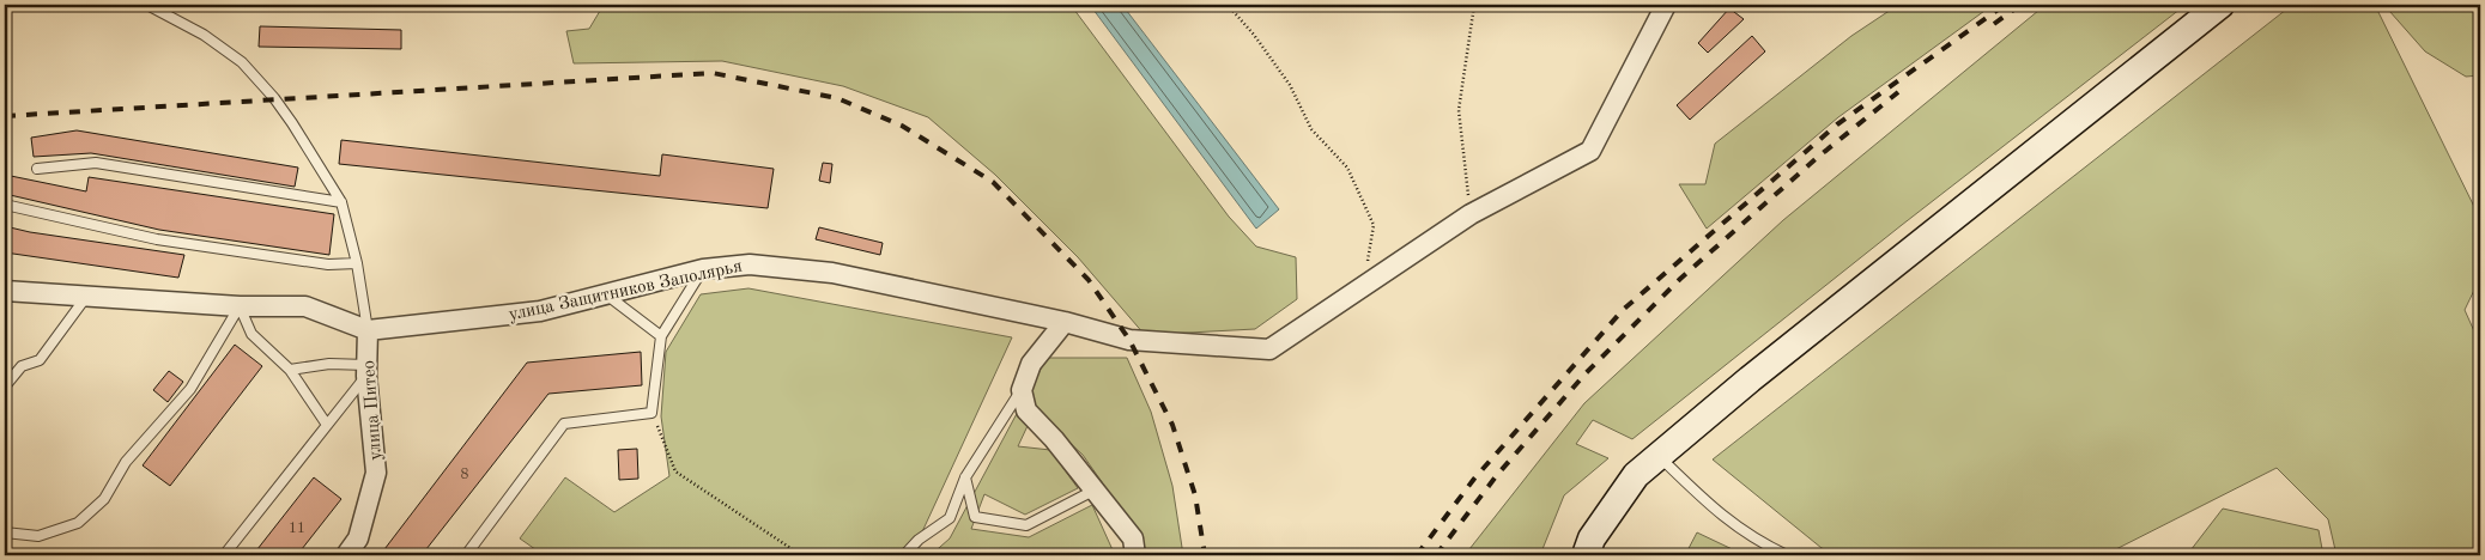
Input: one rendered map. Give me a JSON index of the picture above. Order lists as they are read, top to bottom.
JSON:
{
  "streets": {
    "street": ["улица Защитников Заполярья", "улица Питео"]
  },
  "crossings": [
    ["улица Защитников Заполярья", "улица Питео"]
  ],
  "house_numbers": ["8", "11"]
}
